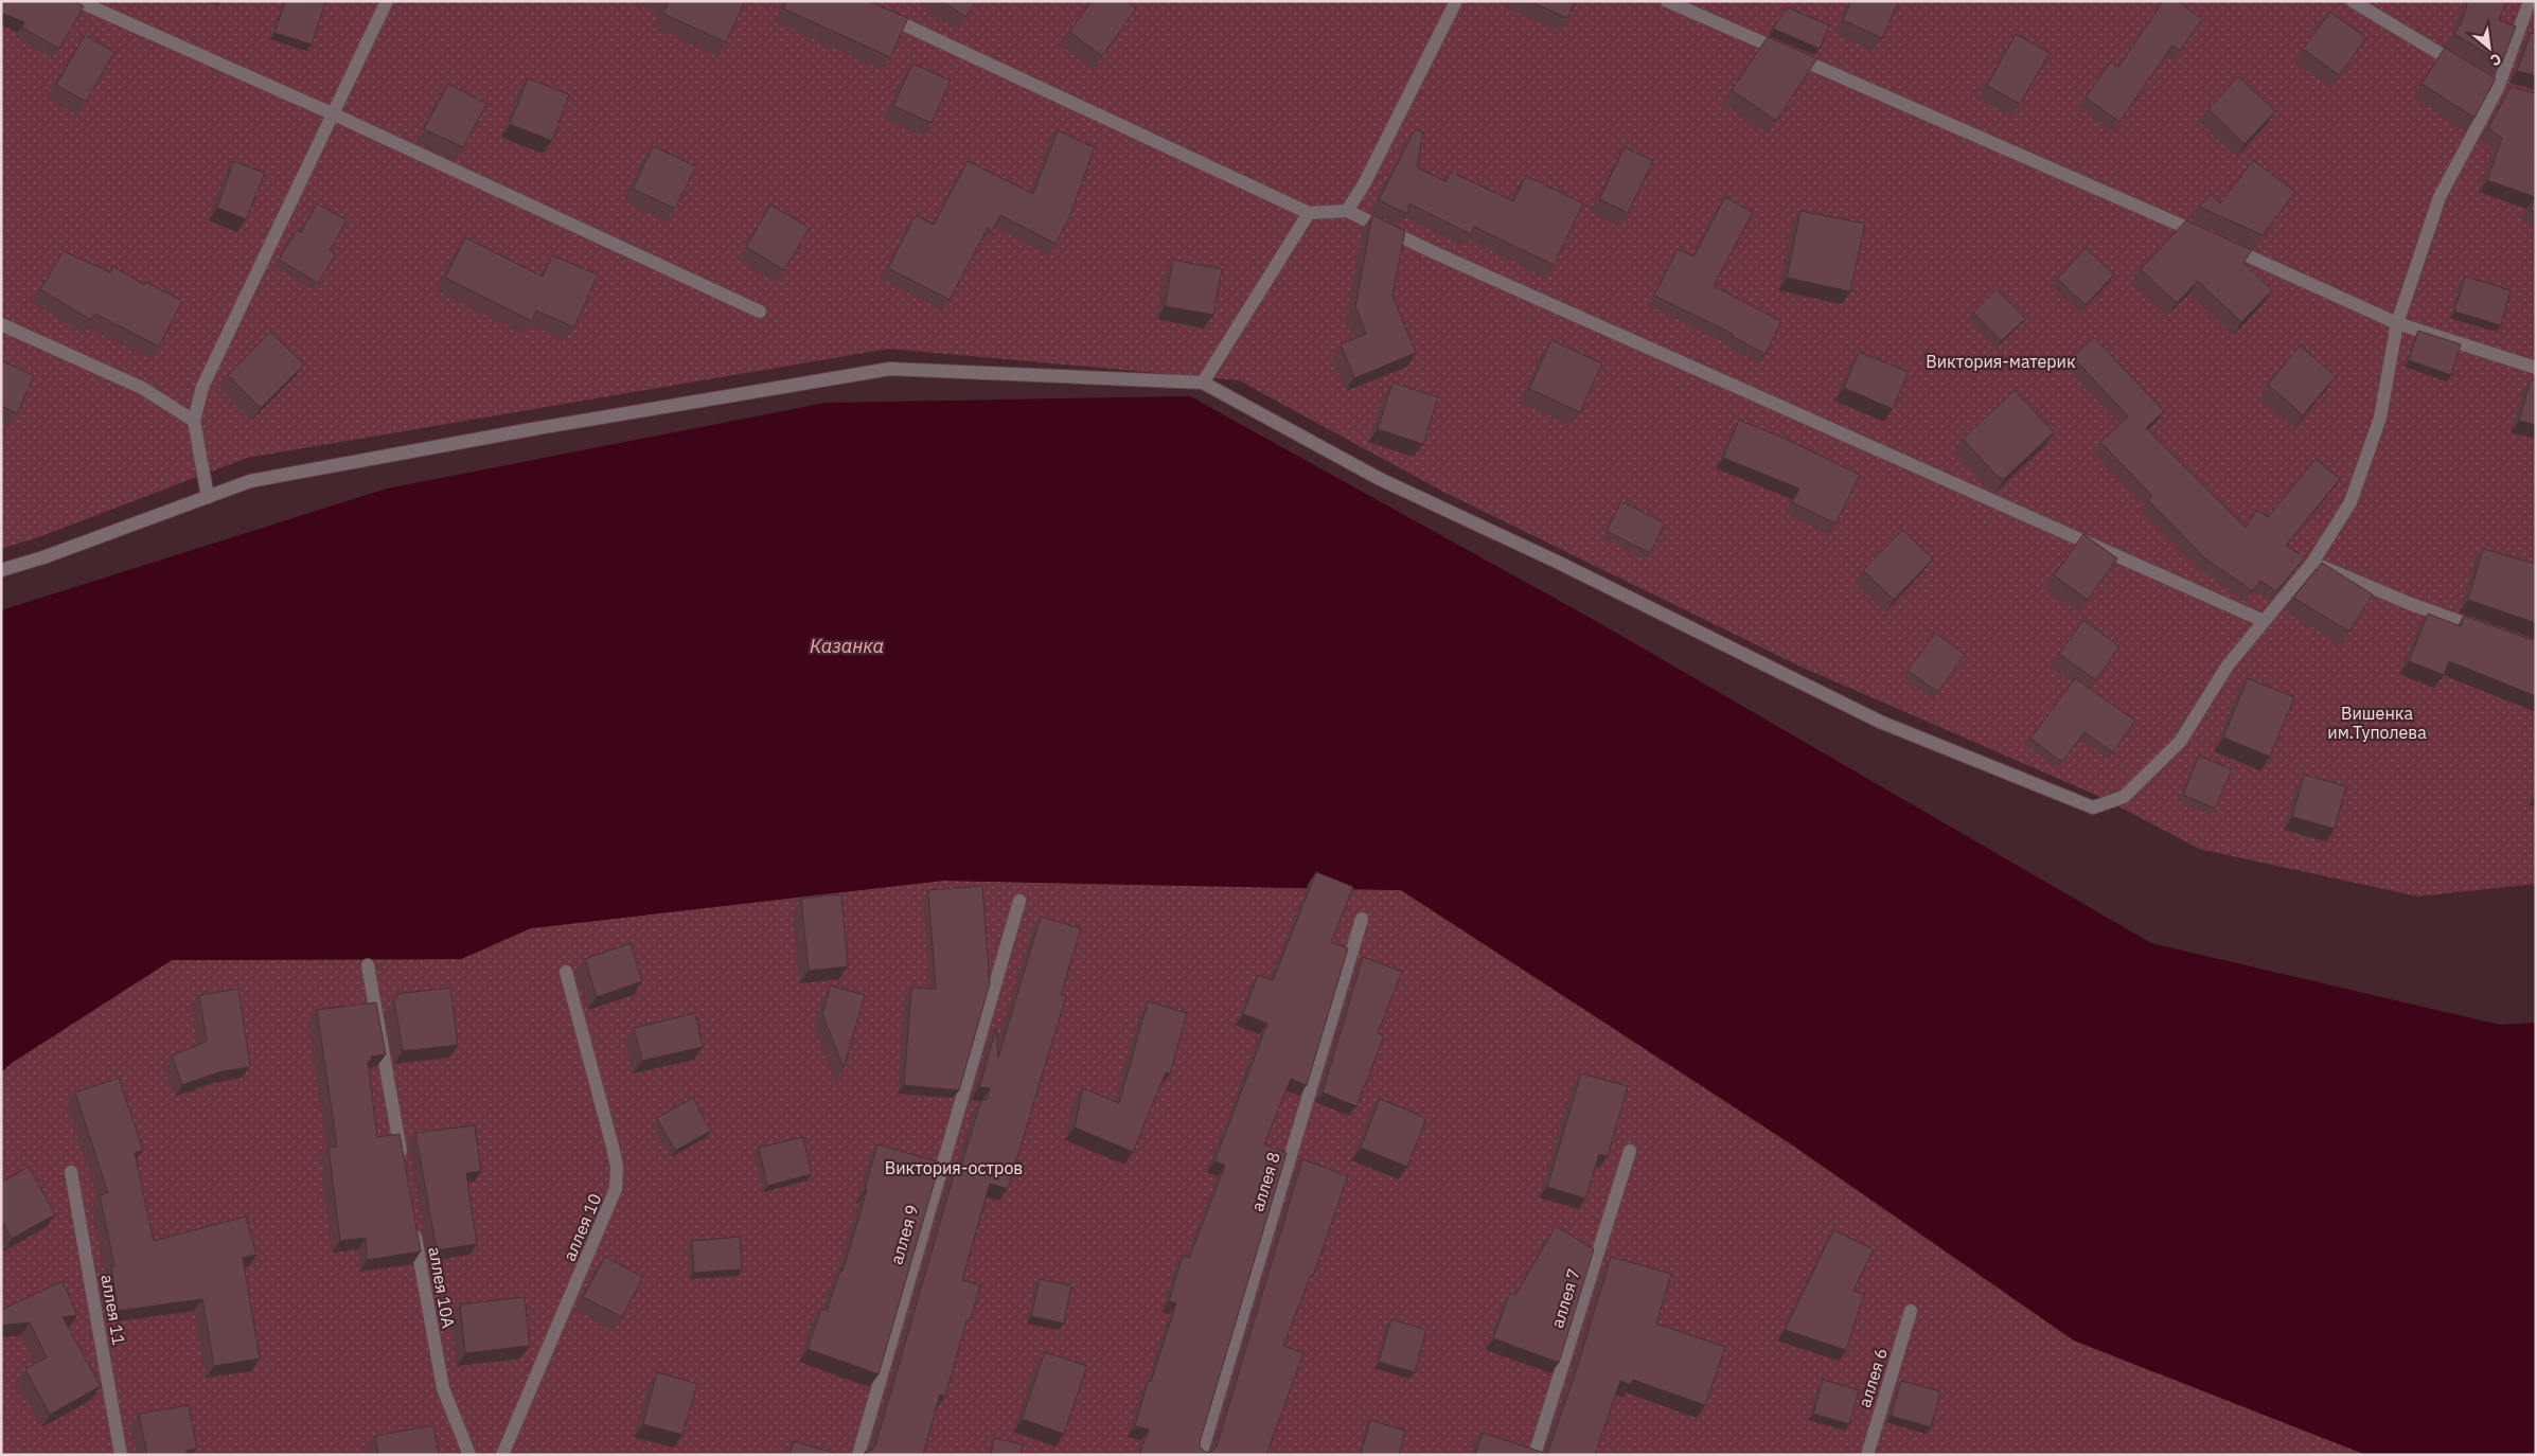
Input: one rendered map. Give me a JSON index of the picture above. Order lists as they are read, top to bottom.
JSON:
{
  "streets": {
    "lane": [
      "аллея 8",
      "аллея 10",
      "аллея 9",
      "аллея 10А",
      "аллея 7",
      "аллея 11",
      "аллея 6"
    ]
  },
  "water": ["Казанка"],
  "parks": ["Виктория-материк", "Вишенка им.Туполева", "Виктория-остров"],
  "north": "bottom right"
}
